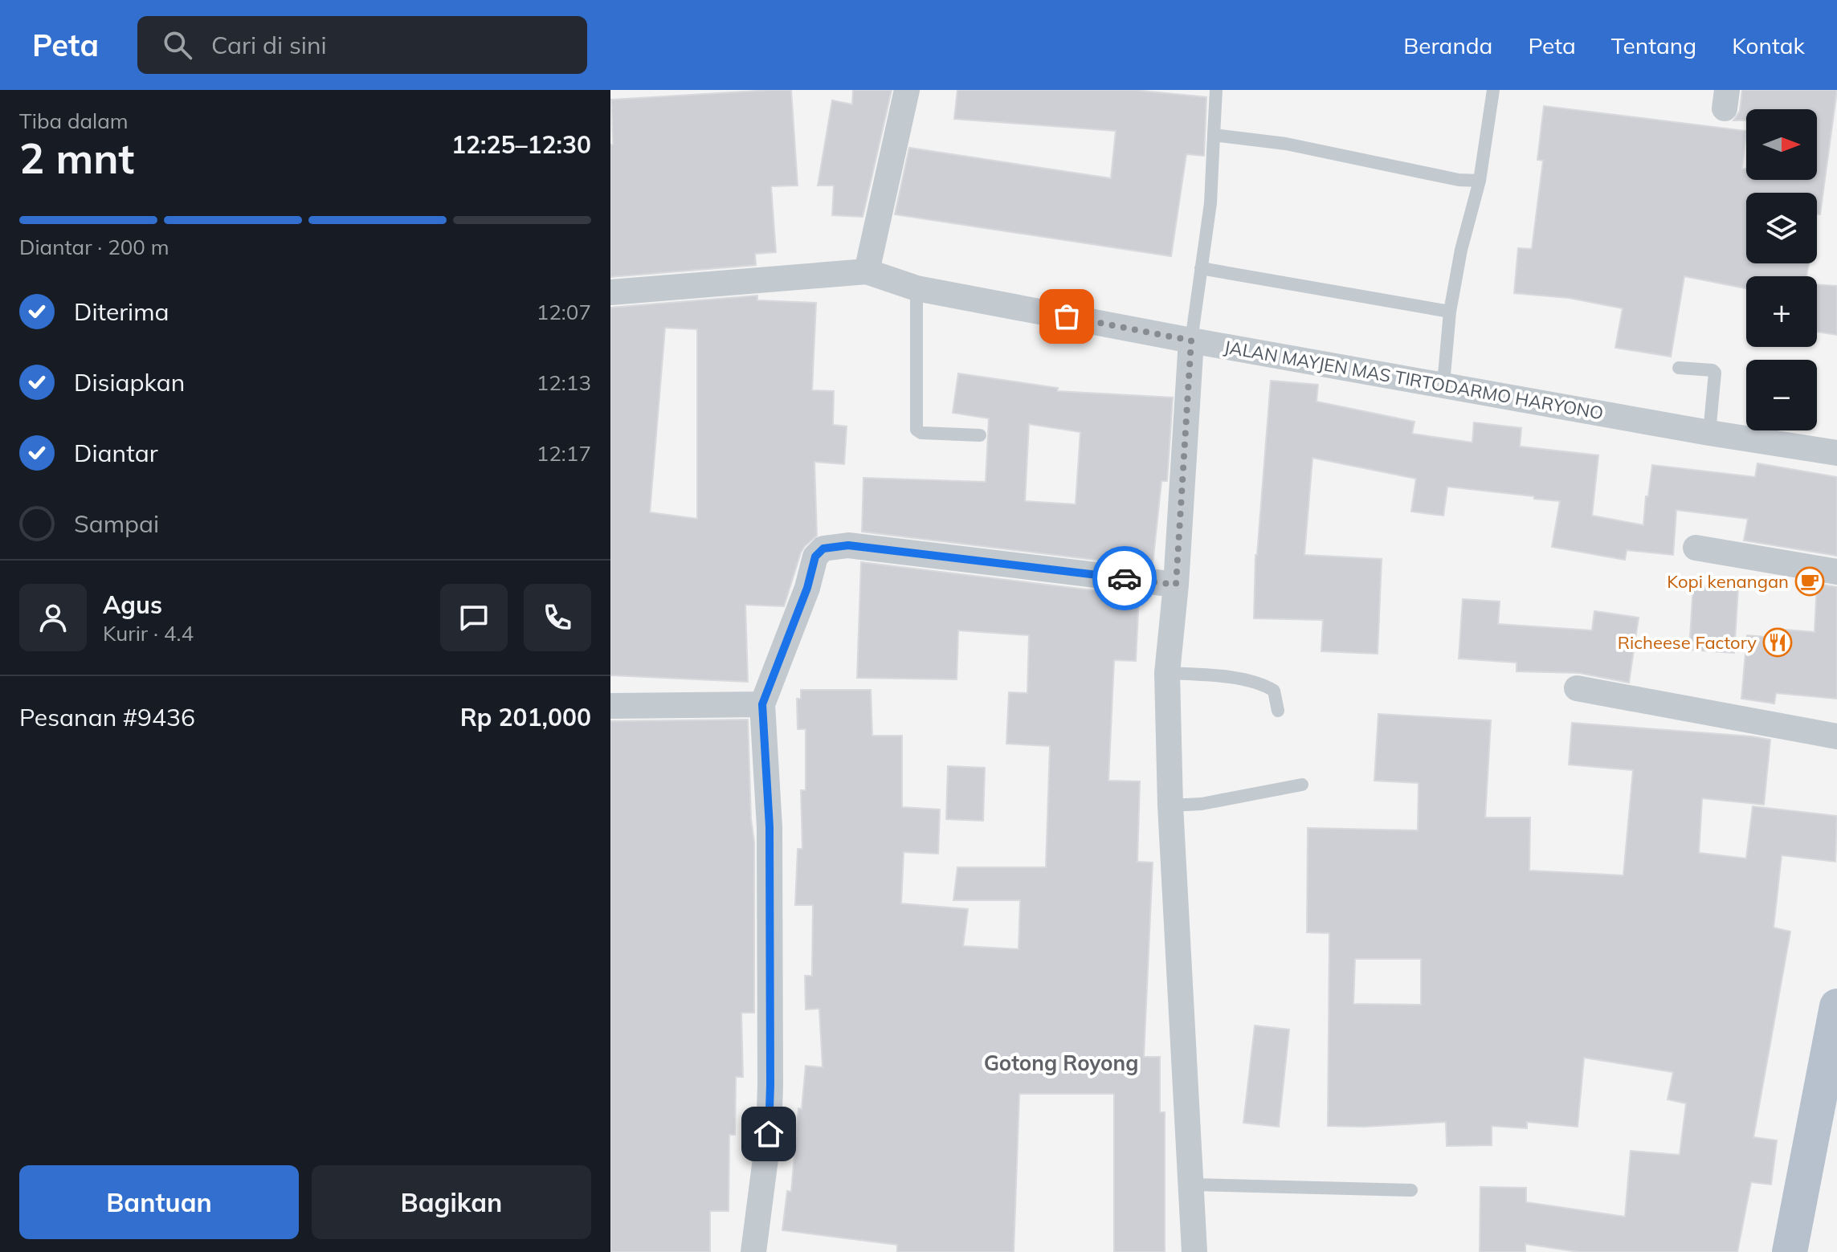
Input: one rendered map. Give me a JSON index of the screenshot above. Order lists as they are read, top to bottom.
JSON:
{
  "streets": {
    "street": ["JALAN MAYJEN MAS TIRTODARMO HARYONO"]
  },
  "districts": ["Gotong Royong"],
  "places": {
    "cafe": ["Kopi kenangan"],
    "restaurant": ["Richeese Factory"]
  },
  "north": "right",
  "page": {
    "header": "Peta",
    "search": "Cari di sini",
    "nav": [
      "Beranda",
      "Peta",
      "Tentang",
      "Kontak"
    ],
    "heading": ["2 mnt", "Tiba dalam", "12:25–12:30"],
    "panel": [
      "Agus",
      "Kurir · 4.4",
      "Pesanan #9436",
      "Rp 201,000"
    ],
    "map_buttons": ["+", "−"],
    "bar": "Diantar · 200 m",
    "list": [
      ["Diterima", "12:07"],
      ["Disiapkan", "12:13"],
      ["Diantar", "12:17"],
      "Sampai"
    ],
    "buttons": ["Bantuan", "Bagikan"]
  }
}
